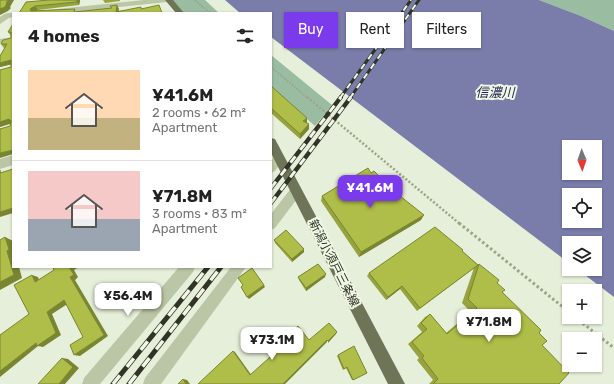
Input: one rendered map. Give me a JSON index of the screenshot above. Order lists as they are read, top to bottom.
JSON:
{
  "streets": {
    "main road": ["新潟小須戸三条線"]
  },
  "water": ["信濃川"],
  "north": "bottom",
  "page": {
    "chip": ["Buy", "Rent", "Filters"],
    "heading": "4 homes",
    "list": [
      {
        "name": "¥41.6M",
        "note": "2 rooms · 62 m² · Apartment"
      },
      {
        "name": "¥71.8M",
        "note": "3 rooms · 83 m² · Apartment"
      }
    ],
    "map_buttons": ["+", "−"],
    "price": [
      "¥41.6M",
      "¥56.4M",
      "¥71.8M",
      "¥73.1M"
    ]
  }
}
